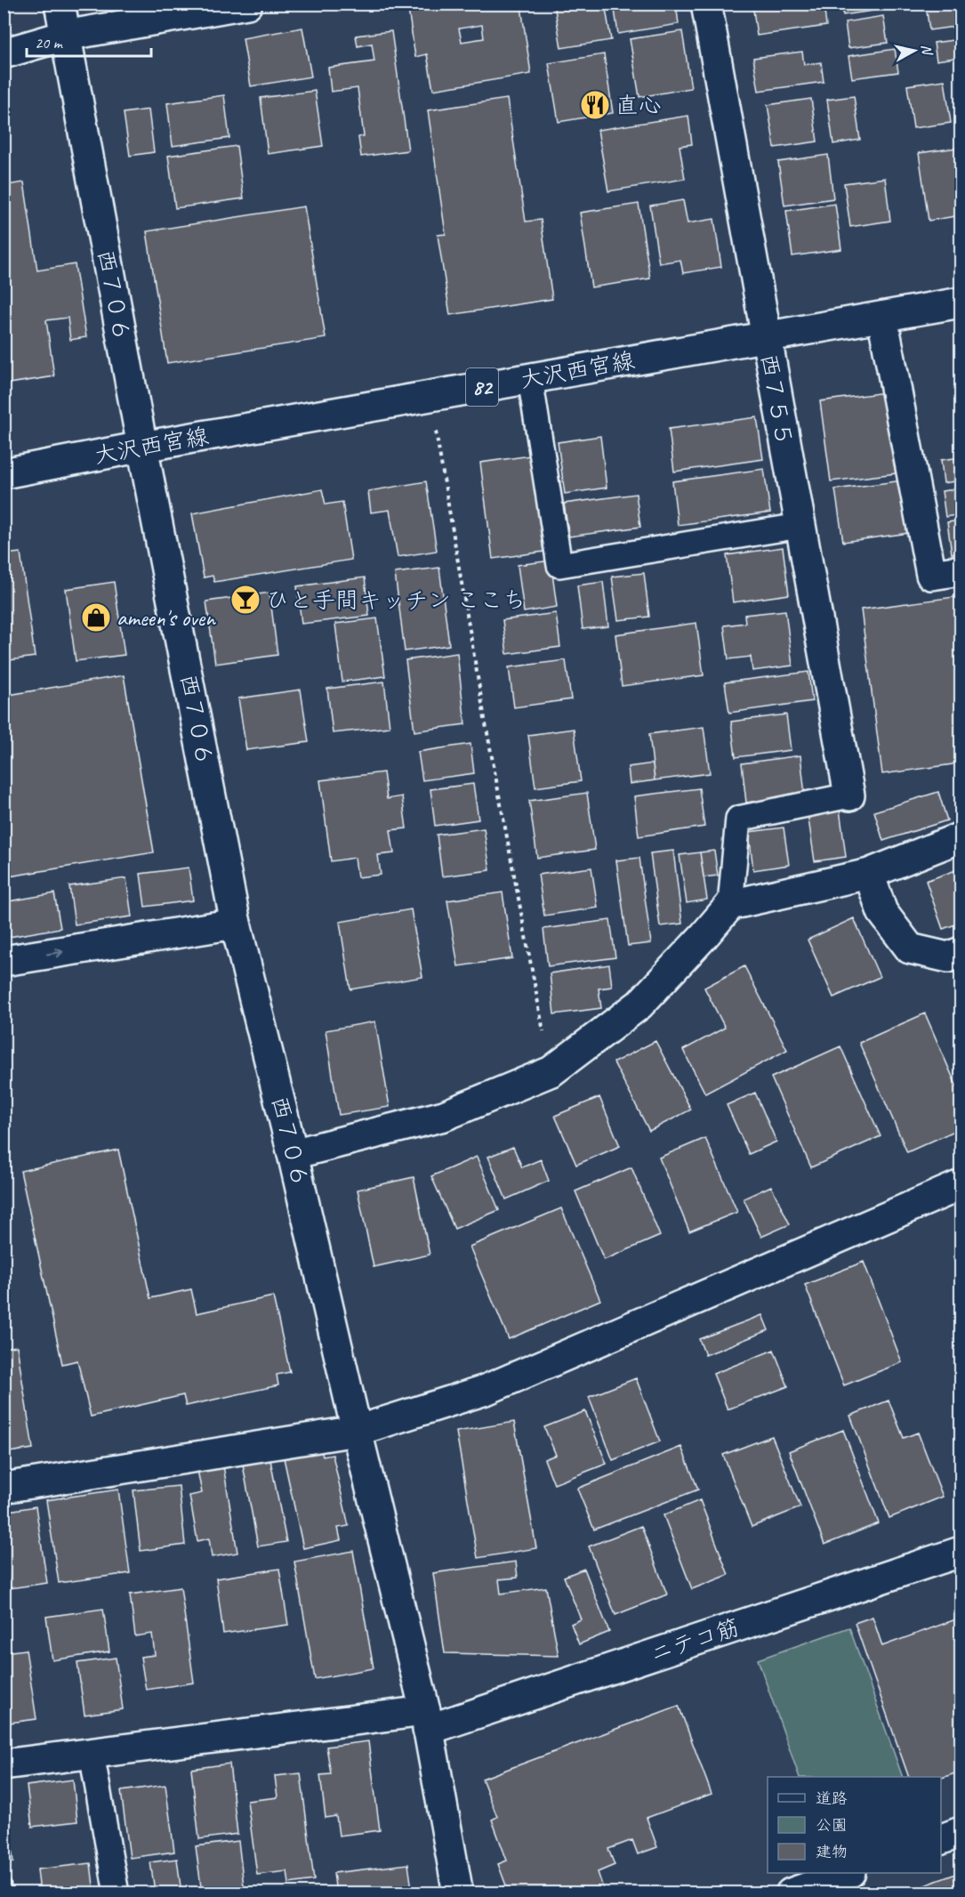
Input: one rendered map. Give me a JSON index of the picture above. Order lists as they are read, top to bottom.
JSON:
{
  "streets": {
    "street": [
      "西７０６",
      "大沢西宮線",
      "82",
      "西７５５",
      "ニテコ筋"
    ]
  },
  "crossings": [
    ["西７０６", "大沢西宮線"],
    ["西７０６", "ニテコ筋"],
    ["大沢西宮線", "西７５５"]
  ],
  "places": {
    "restaurant": ["直心"],
    "bar": ["ひと手間キッチン ここち"],
    "shop": ["ameen's oven"]
  },
  "legend": ["道路", "公園", "建物"],
  "scale_bar": "20 m",
  "north": "right"
}
